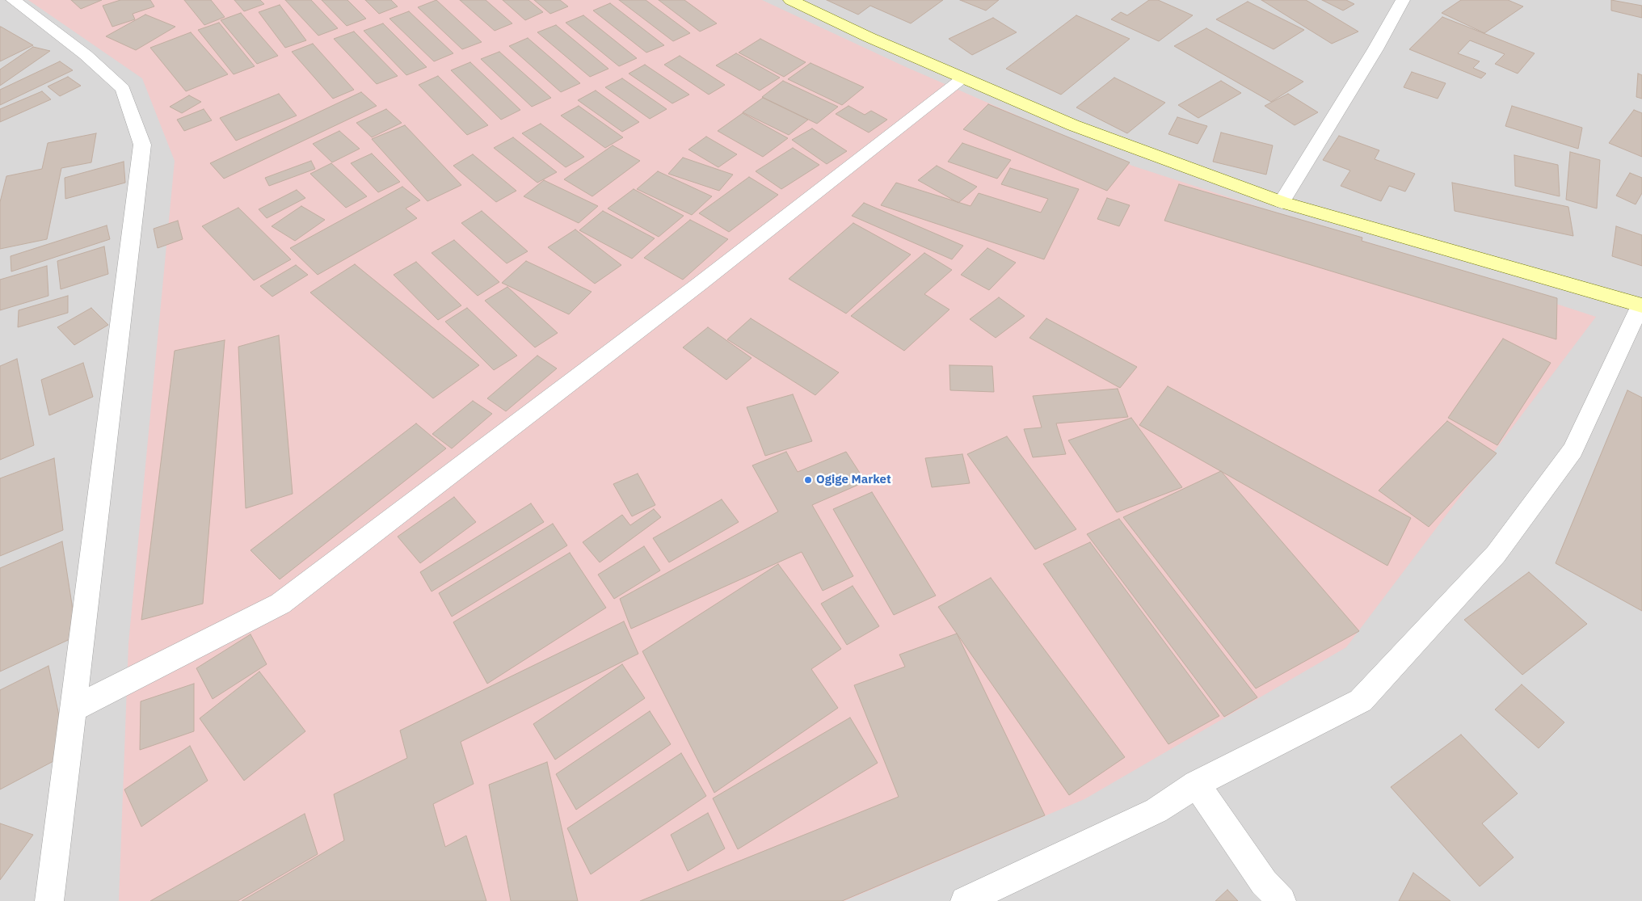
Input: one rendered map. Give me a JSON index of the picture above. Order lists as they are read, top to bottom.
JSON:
{
  "places": ["Ogige Market"]
}
